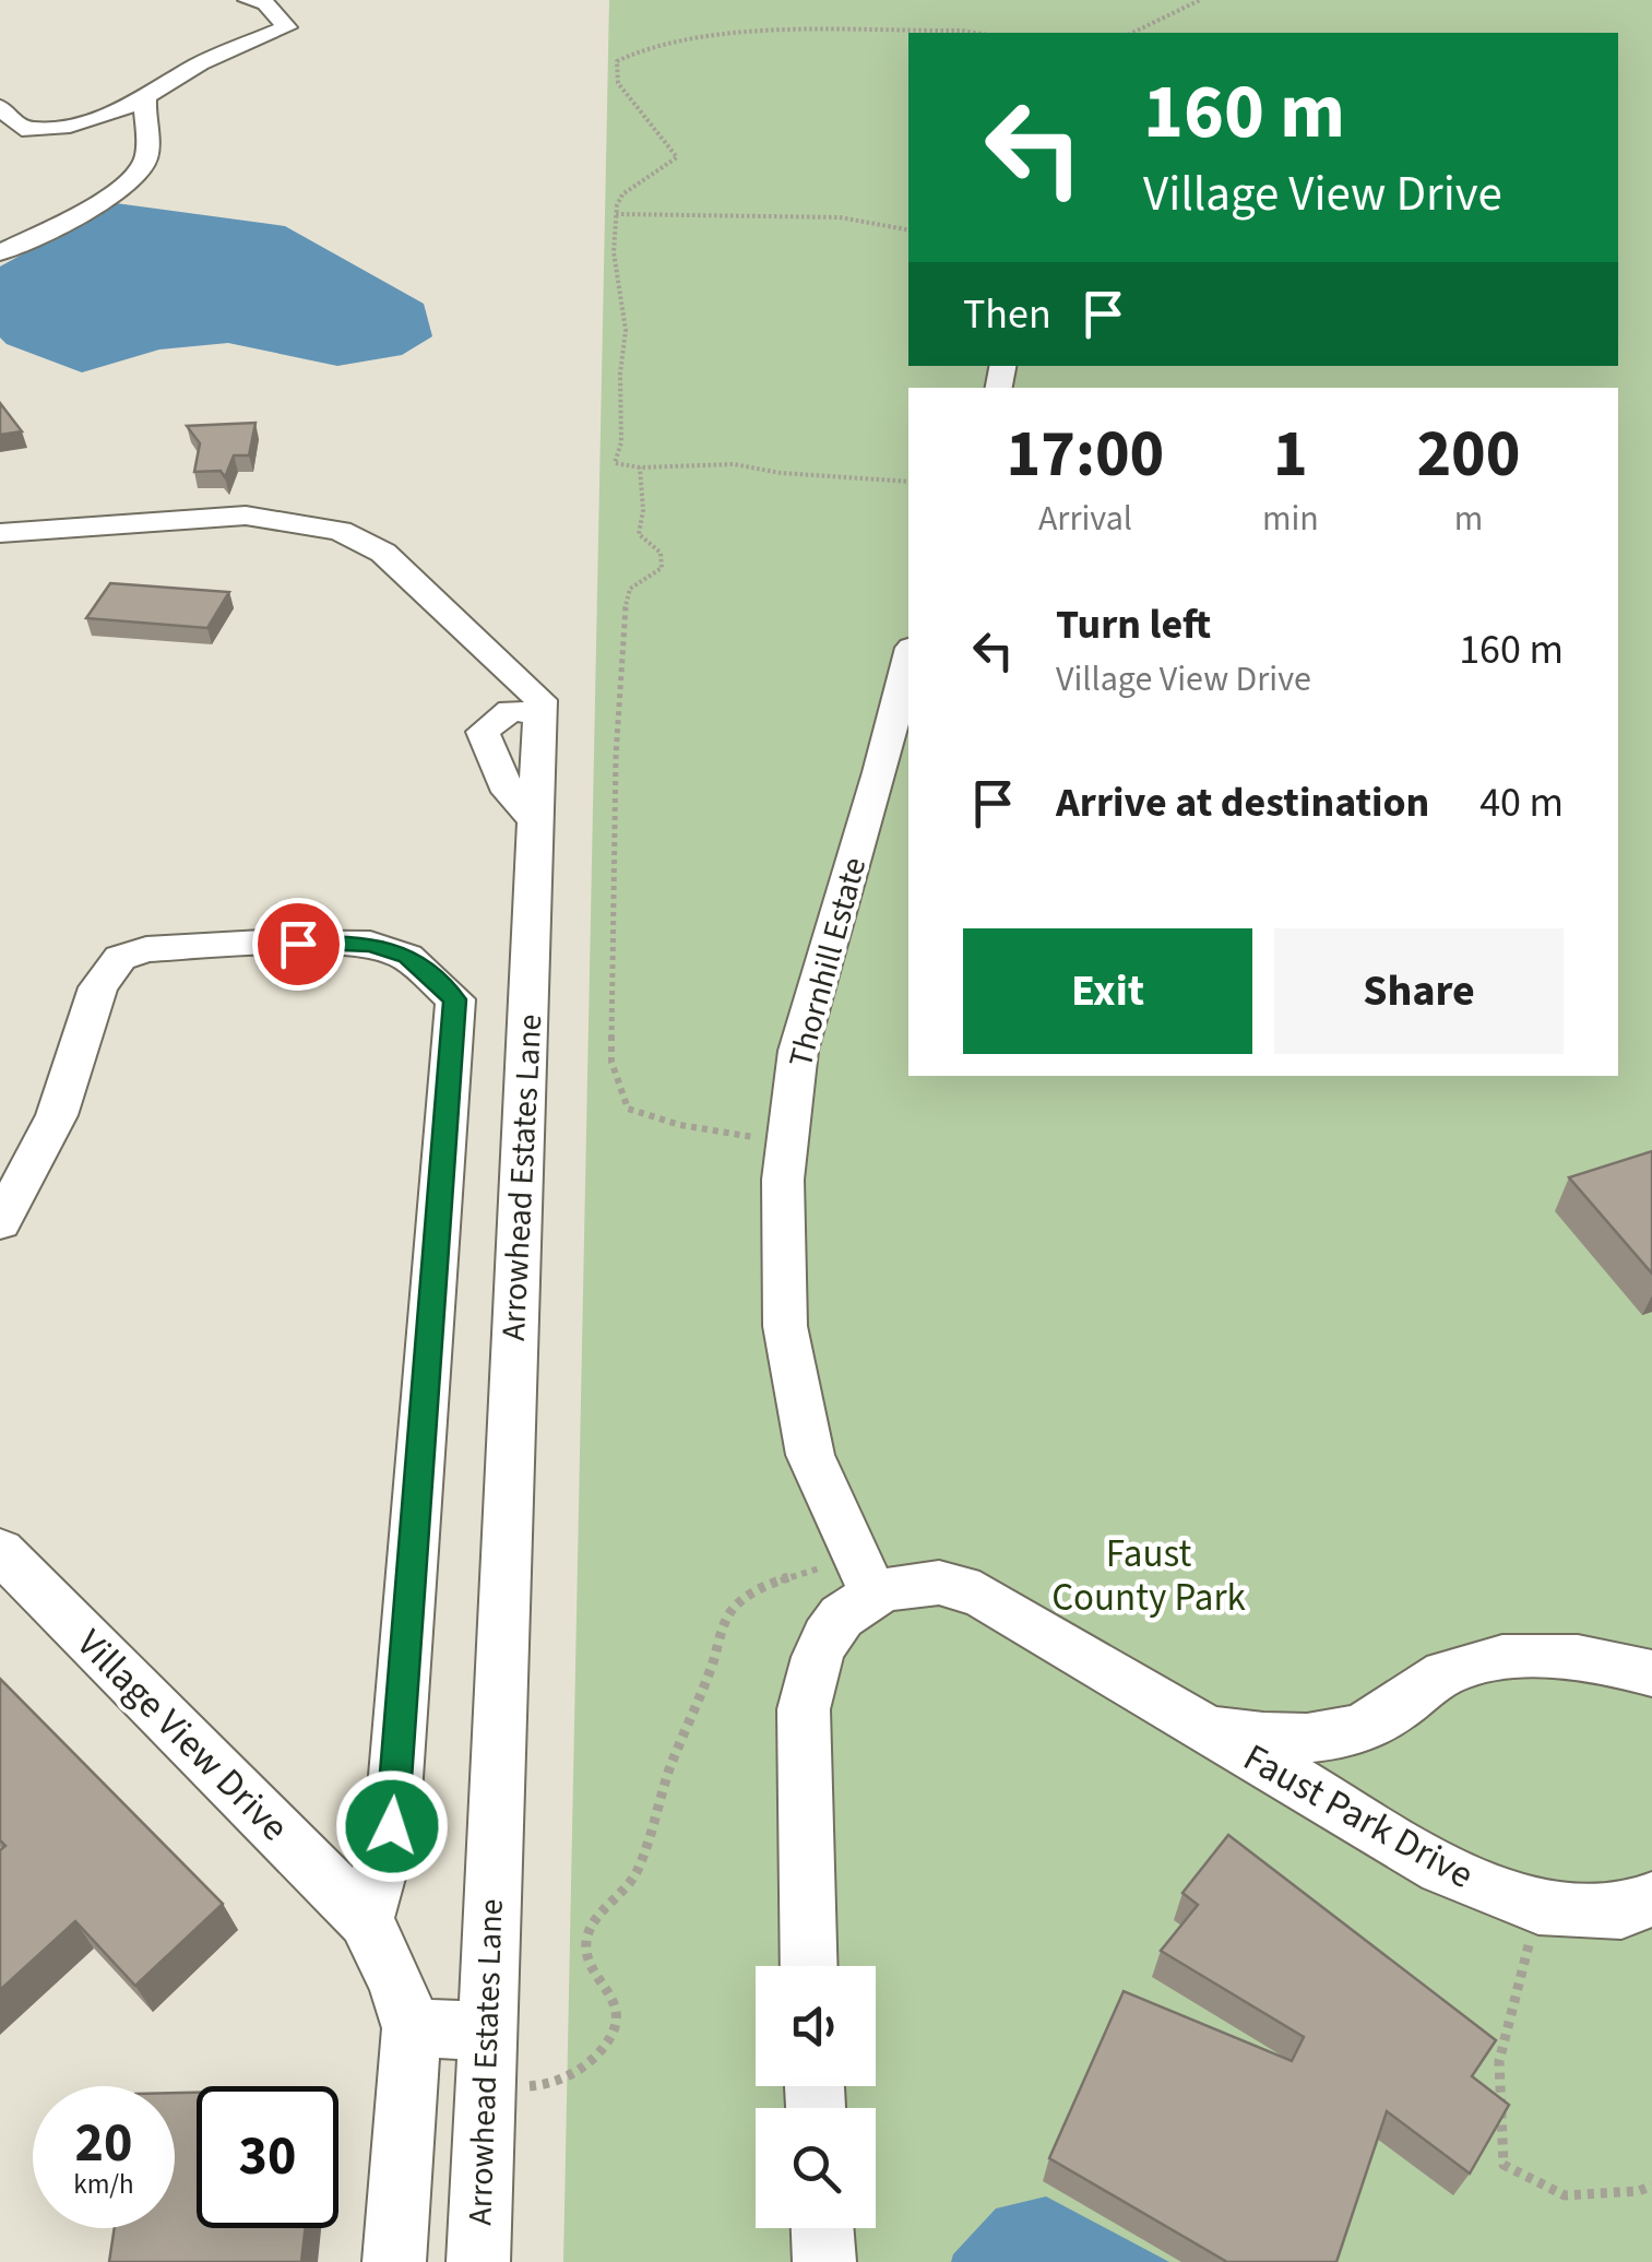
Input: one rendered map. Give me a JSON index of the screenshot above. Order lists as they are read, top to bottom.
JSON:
{
  "streets": {
    "street": [
      "Thornhill Estate",
      "Arrowhead Estates Lane",
      "Village View Drive",
      "Faust Park Drive"
    ]
  },
  "crossings": [
    ["Thornhill Estate", "Faust Park Drive"]
  ],
  "parks": ["Faust County Park"],
  "page": {
    "turn": ["160 m", "Village View Drive"],
    "then": "Then",
    "eta": [
      "17:00",
      "Arrival",
      "1",
      "min",
      "200",
      "m"
    ],
    "list": [
      {
        "name": "Turn left",
        "note": "Village View Drive",
        "value": "160 m"
      },
      {
        "name": "Arrive at destination",
        "value": "40 m"
      }
    ],
    "buttons": ["Exit", "Share"],
    "speed": "20 km/h",
    "limit": "30"
  }
}
